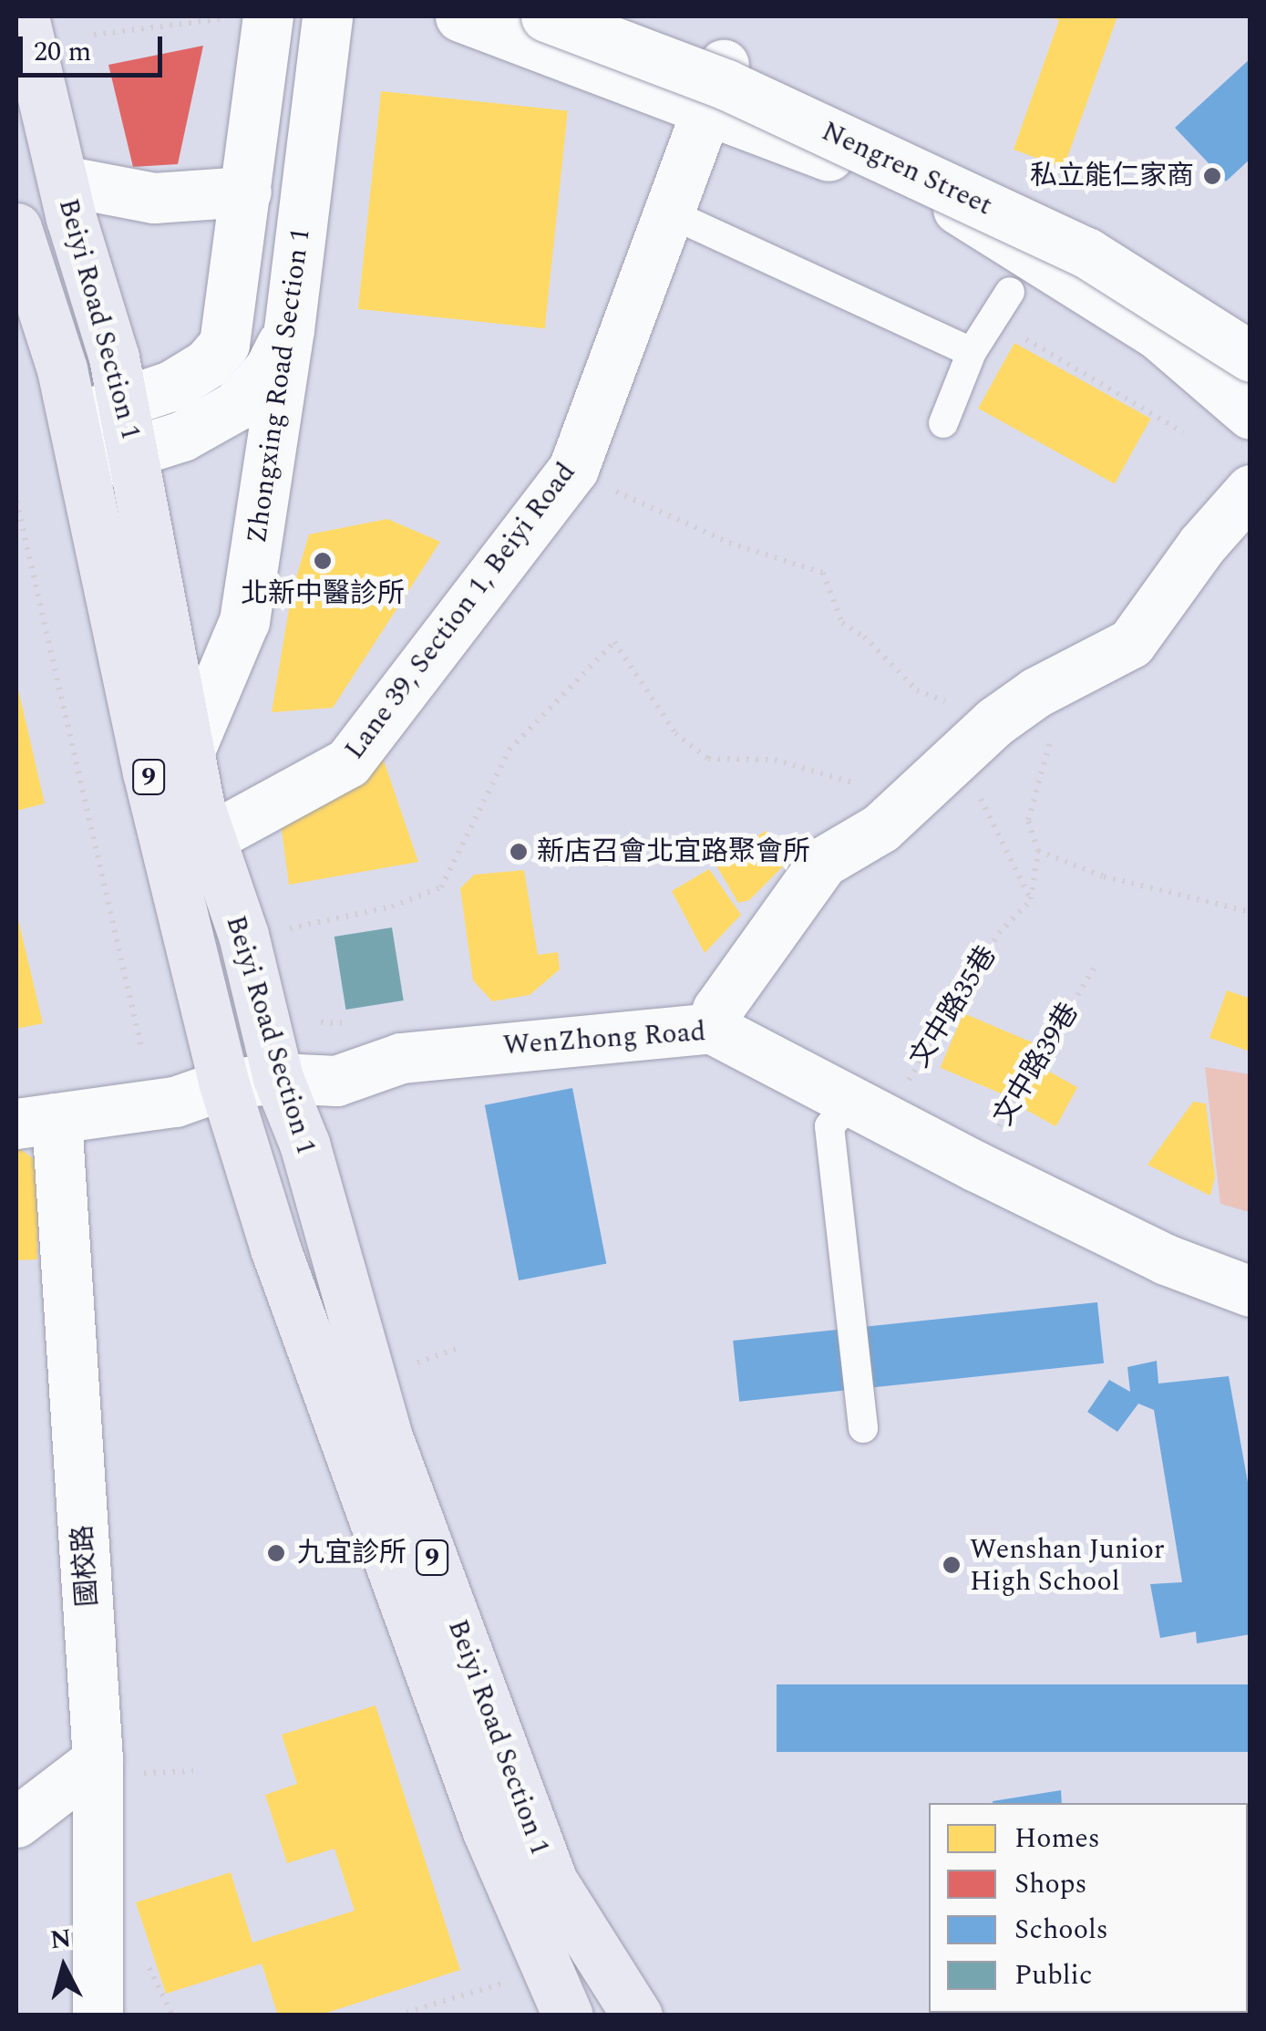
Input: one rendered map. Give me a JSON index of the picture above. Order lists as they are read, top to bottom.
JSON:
{
  "streets": {
    "main road": ["Beiyi Road Section 1", "9"],
    "street": [
      "Nengren Street",
      "Zhongxing Road Section 1",
      "Lane 39, Section 1, Beiyi Road",
      "WenZhong Road",
      "國校路"
    ],
    "path": ["文中路35巷", "文中路39巷"]
  },
  "crossings": [
    ["Beiyi Road Section 1", "Zhongxing Road Section 1"],
    ["Beiyi Road Section 1", "Lane 39, Section 1, Beiyi Road"],
    ["Beiyi Road Section 1", "WenZhong Road"],
    ["文中路35巷", "WenZhong Road"],
    ["WenZhong Road", "文中路39巷"],
    ["WenZhong Road", "國校路"]
  ],
  "places": [
    "私立能仁家商",
    "北新中醫診所",
    "新店召會北宜路聚會所",
    "九宜診所",
    "Wenshan Junior High School"
  ],
  "legend": [
    "Homes",
    "Shops",
    "Schools",
    "Public"
  ],
  "scale_bar": "20 m",
  "north": "top"
}
